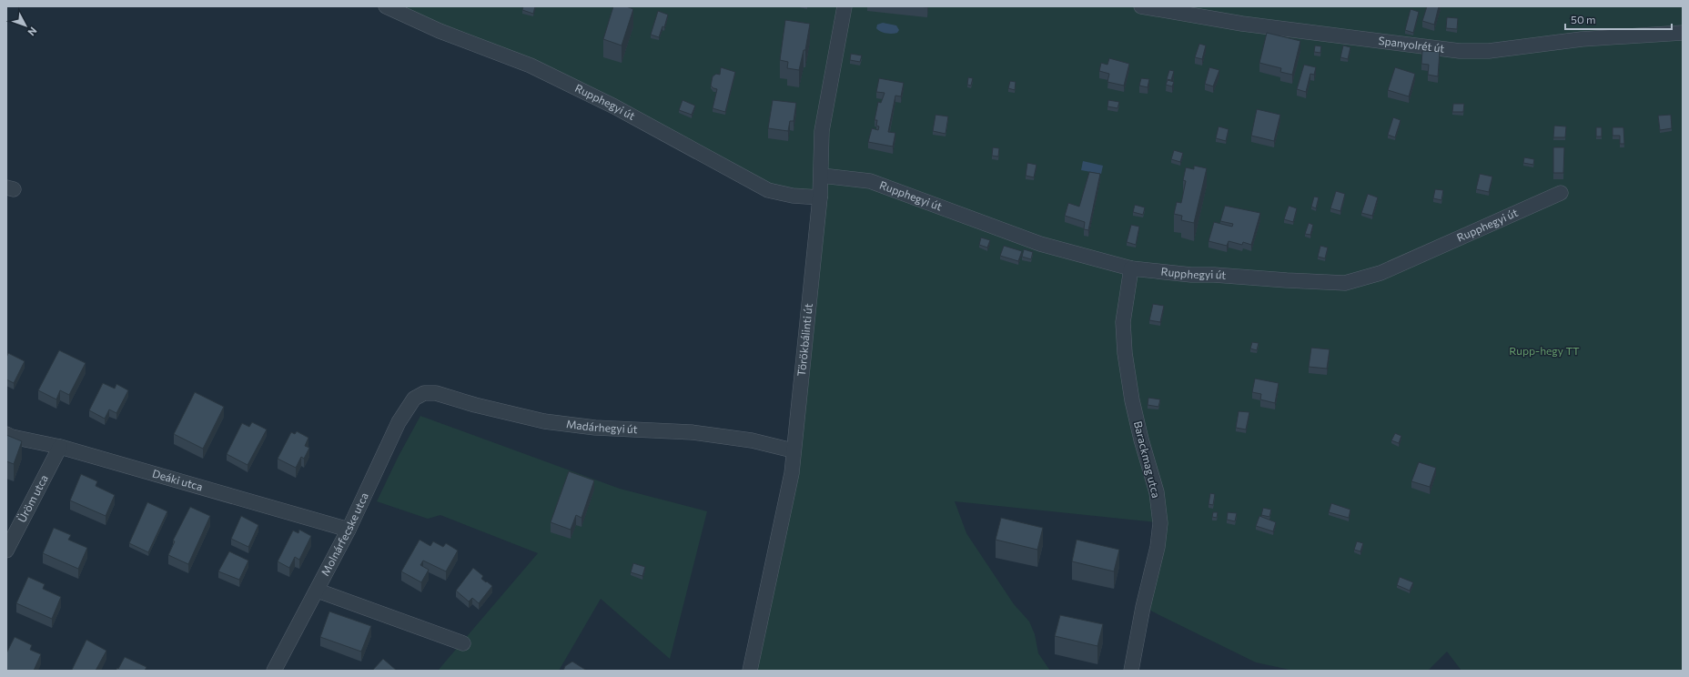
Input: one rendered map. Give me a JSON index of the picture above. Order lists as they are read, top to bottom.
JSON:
{
  "streets": {
    "street": [
      "Spanyolrét út",
      "Rupphegyi út",
      "Törökbálinti út",
      "Madárhegyi út",
      "Barackmag utca",
      "Deáki utca",
      "Üröm utca",
      "Molnárfecske utca"
    ]
  },
  "crossings": [
    ["Rupphegyi út", "Törökbálinti út"],
    ["Rupphegyi út", "Barackmag utca"],
    ["Törökbálinti út", "Madárhegyi út"],
    ["Madárhegyi út", "Molnárfecske utca"],
    ["Deáki utca", "Üröm utca"],
    ["Deáki utca", "Molnárfecske utca"]
  ],
  "parks": ["Rupp-hegy TT"],
  "scale_bar": "50 m",
  "north": "bottom right"
}
